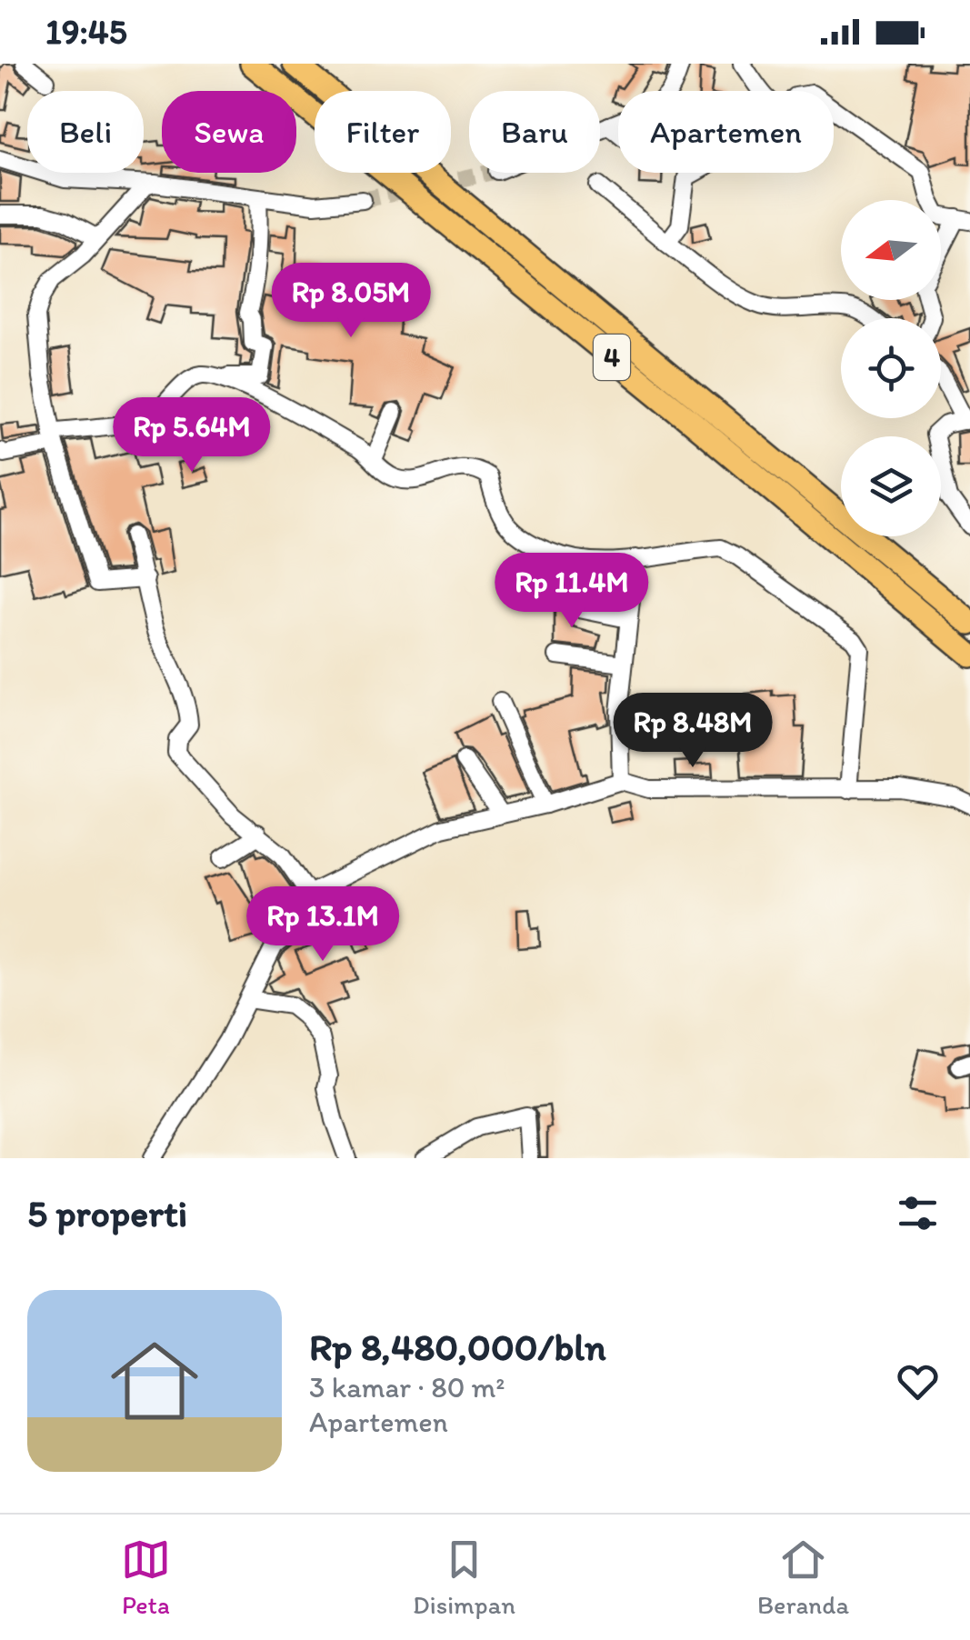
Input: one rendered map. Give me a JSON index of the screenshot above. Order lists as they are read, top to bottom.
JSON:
{
  "streets": {
    "highway": ["4"]
  },
  "north": "left",
  "page": {
    "status": "19:45",
    "chip": [
      "Beli",
      "Sewa",
      "Filter",
      "Baru",
      "Apartemen"
    ],
    "price": [
      "Rp 8.05M",
      "Rp 5.64M",
      "Rp 11.4M",
      "Rp 8.48M",
      "Rp 13.1M"
    ],
    "heading": "5 properti",
    "list": [
      {
        "name": "Rp 8,480,000/bln",
        "note": "3 kamar · 80 m² · Apartemen"
      }
    ],
    "tabs": ["Peta", "Disimpan", "Beranda"]
  }
}
